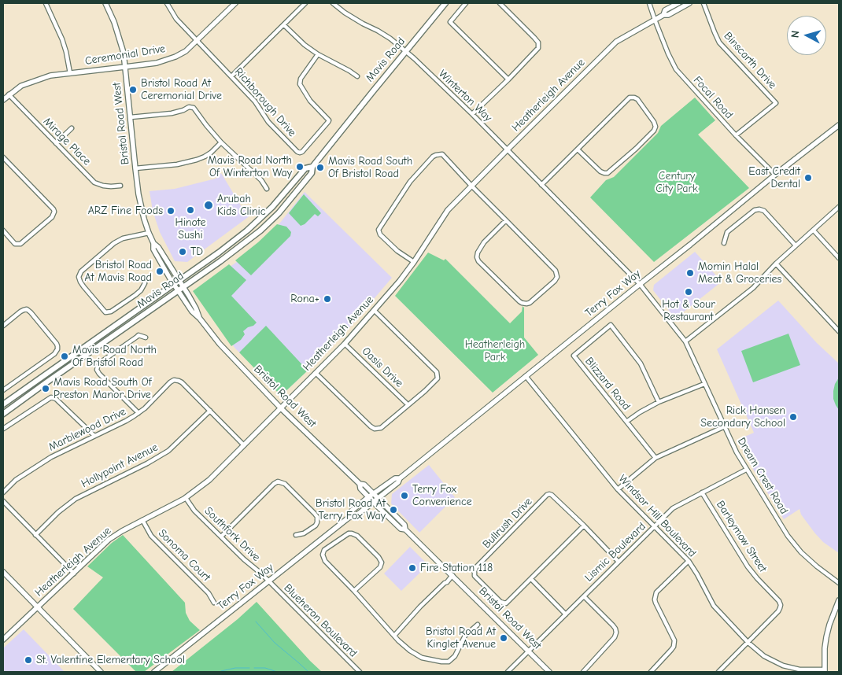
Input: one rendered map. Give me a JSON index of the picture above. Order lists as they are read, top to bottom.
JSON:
{
  "streets": {
    "main road": ["Mavis Road"],
    "street": [
      "Ceremonial Drive",
      "Binscarth Drive",
      "Heatherleigh Avenue",
      "Winterton Way",
      "Focal Road",
      "Richborough Drive",
      "Bristol Road West",
      "Mirage Place",
      "Terry Fox Way",
      "Oasis Drive",
      "Blizzard Road",
      "Marblewood Drive",
      "Hollypoint Avenue",
      "Dream Crest Road",
      "Windsor Hill Boulevard",
      "Bullrush Drive",
      "Southfork Drive",
      "Barleymow Street",
      "Lismic Boulevard",
      "Sonoma Court",
      "Blueheron Boulevard"
    ]
  },
  "crossings": [
    ["Ceremonial Drive", "Richborough Drive"],
    ["Ceremonial Drive", "Bristol Road West"],
    ["Ceremonial Drive", "Mirage Place"],
    ["Mavis Road", "Winterton Way"],
    ["Mavis Road", "Bristol Road West"],
    ["Binscarth Drive", "Focal Road"],
    ["Heatherleigh Avenue", "Winterton Way"],
    ["Heatherleigh Avenue", "Focal Road"],
    ["Heatherleigh Avenue", "Bristol Road West"],
    ["Heatherleigh Avenue", "Oasis Drive"],
    ["Heatherleigh Avenue", "Marblewood Drive"],
    ["Heatherleigh Avenue", "Southfork Drive"],
    ["Heatherleigh Avenue", "Sonoma Court"],
    ["Winterton Way", "Terry Fox Way"],
    ["Winterton Way", "Dream Crest Road"],
    ["Focal Road", "Terry Fox Way"],
    ["Bristol Road West", "Terry Fox Way"],
    ["Bristol Road West", "Lismic Boulevard"],
    ["Terry Fox Way", "Dream Crest Road"],
    ["Terry Fox Way", "Windsor Hill Boulevard"],
    ["Terry Fox Way", "Southfork Drive"],
    ["Terry Fox Way", "Blueheron Boulevard"],
    ["Marblewood Drive", "Hollypoint Avenue"],
    ["Dream Crest Road", "Lismic Boulevard"],
    ["Windsor Hill Boulevard", "Barleymow Street"],
    ["Windsor Hill Boulevard", "Lismic Boulevard"],
    ["Bullrush Drive", "Lismic Boulevard"],
    ["Southfork Drive", "Blueheron Boulevard"],
    ["Barleymow Street", "Lismic Boulevard"]
  ],
  "parks": ["Century City Park", "Heatherleigh Park"],
  "places": [
    "Bristol Road At Ceremonial Drive",
    "Mavis Road North Of Winterton Way",
    "Mavis Road South Of Bristol Road",
    "East Credit Dental",
    "Arubah Kids Clinic",
    "Hinote Sushi",
    "ARZ Fine Foods",
    "TD",
    "Bristol Road At Mavis Road",
    "Momin Halal Meat & Groceries",
    "Hot & Sour Restaurant",
    "Rona+",
    "Mavis Road North Of Bristol Road",
    "Mavis Road South Of Preston Manor Drive",
    "Rick Hansen Secondary School",
    "Terry Fox Convenience",
    "Bristol Road At Terry Fox Way",
    "Fire Station 118",
    "Bristol Road At Kinglet Avenue",
    "St. Valentine Elementary School"
  ],
  "north": "left"
}
